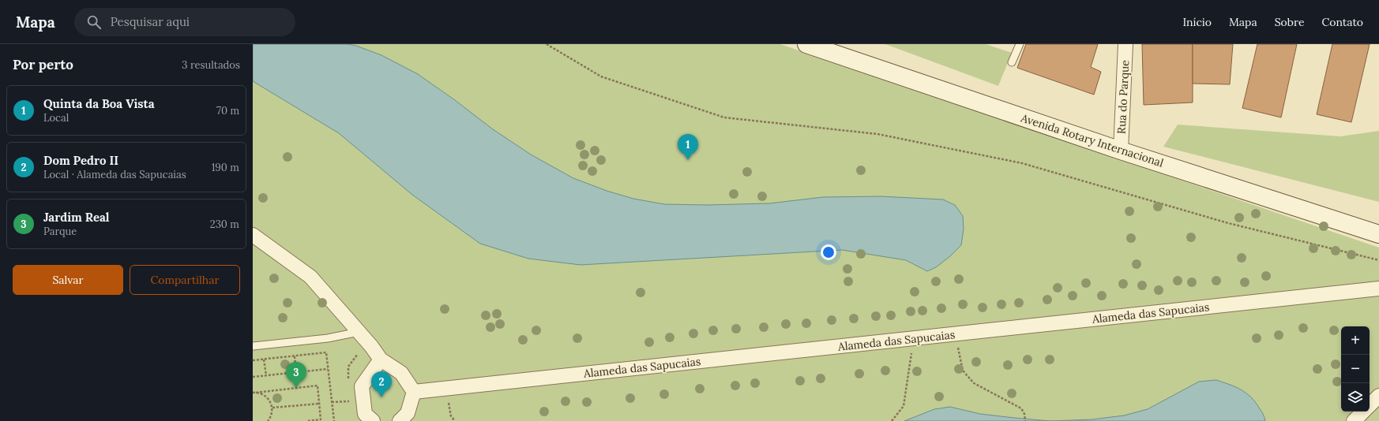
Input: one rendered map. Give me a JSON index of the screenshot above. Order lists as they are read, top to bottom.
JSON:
{
  "streets": {
    "main road": ["Avenida Rotary Internacional"],
    "street": ["Rua do Parque", "Alameda das Sapucaias"]
  },
  "crossings": [
    ["Rua do Parque", "Avenida Rotary Internacional"]
  ],
  "page": {
    "header": "Mapa",
    "search": "Pesquisar aqui",
    "nav": [
      "Início",
      "Mapa",
      "Sobre",
      "Contato"
    ],
    "heading": ["Por perto", "3 resultados"],
    "list": [
      {
        "mark": "1",
        "name": "Quinta da Boa Vista",
        "note": "Local",
        "value": "70 m"
      },
      {
        "mark": "2",
        "name": "Dom Pedro II",
        "note": "Local · Alameda das Sapucaias",
        "value": "190 m"
      },
      {
        "mark": "3",
        "name": "Jardim Real",
        "note": "Parque",
        "value": "230 m"
      }
    ],
    "pins": ["1", "3", "2"],
    "buttons": ["Salvar", "Compartilhar"],
    "map_buttons": ["+", "−"]
  }
}
